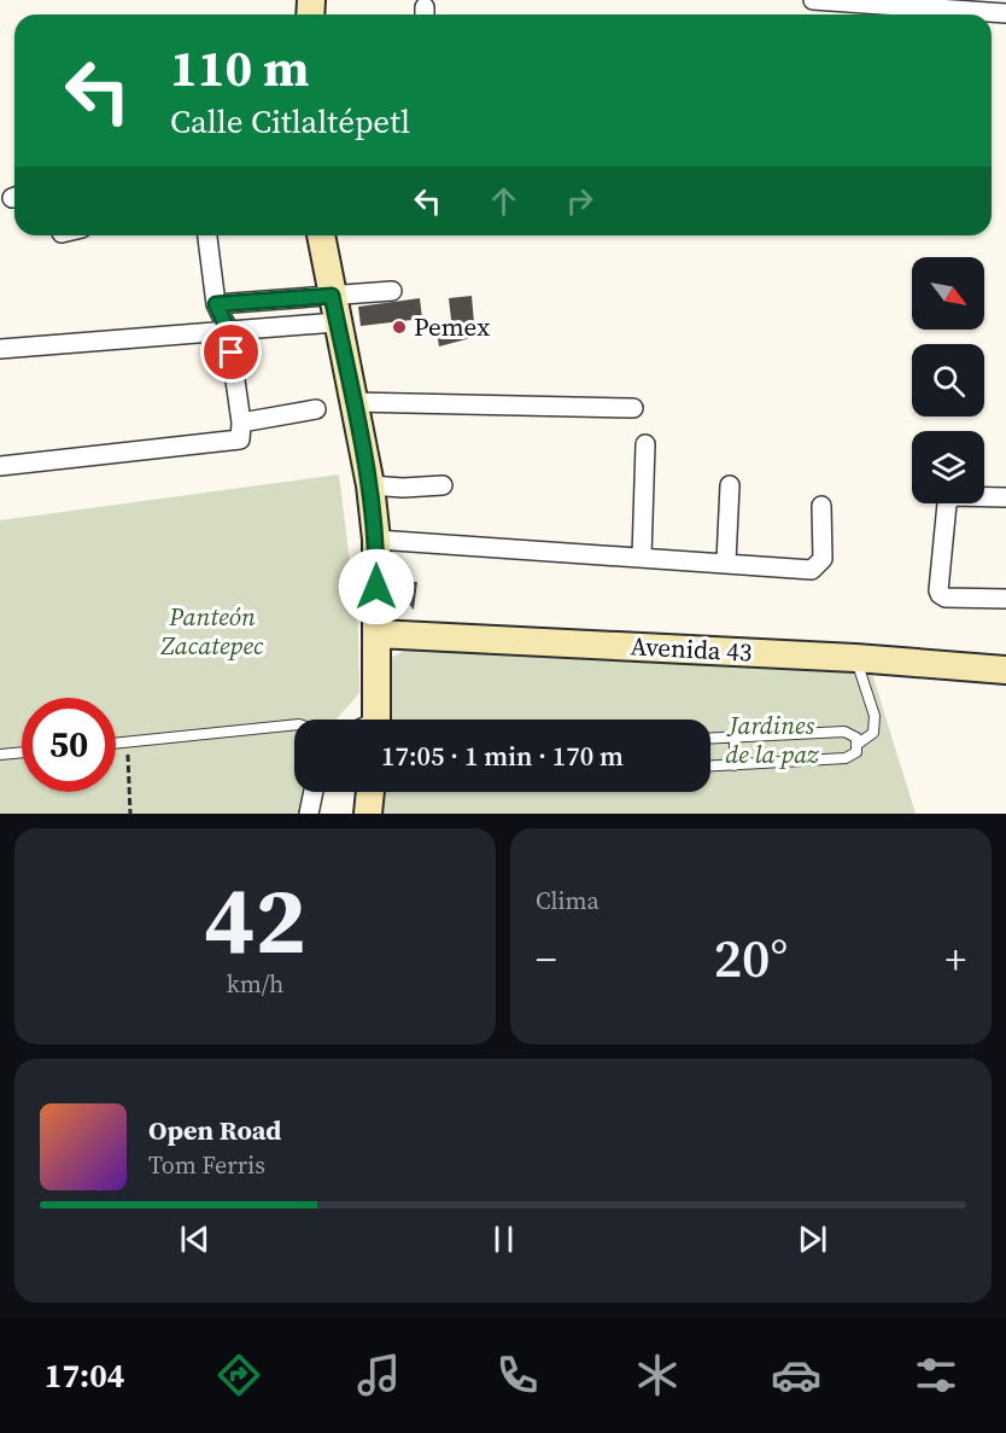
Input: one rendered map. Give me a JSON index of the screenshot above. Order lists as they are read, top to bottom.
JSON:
{
  "streets": {
    "street": ["Avenida 43"]
  },
  "parks": ["Panteón Zacatepec", "Jardines de la paz"],
  "places": ["Pemex"],
  "north": "bottom right",
  "page": {
    "turn": ["110 m", "Calle Citlaltépetl"],
    "limit": "50",
    "trip": "17:05 · 1 min · 170 m",
    "tile": [
      ["42", "km/h"],
      "Clima"
    ],
    "heat": ["−", "20°", "+"],
    "song": ["Open Road", "Tom Ferris"],
    "tabs": "17:04"
  }
}
